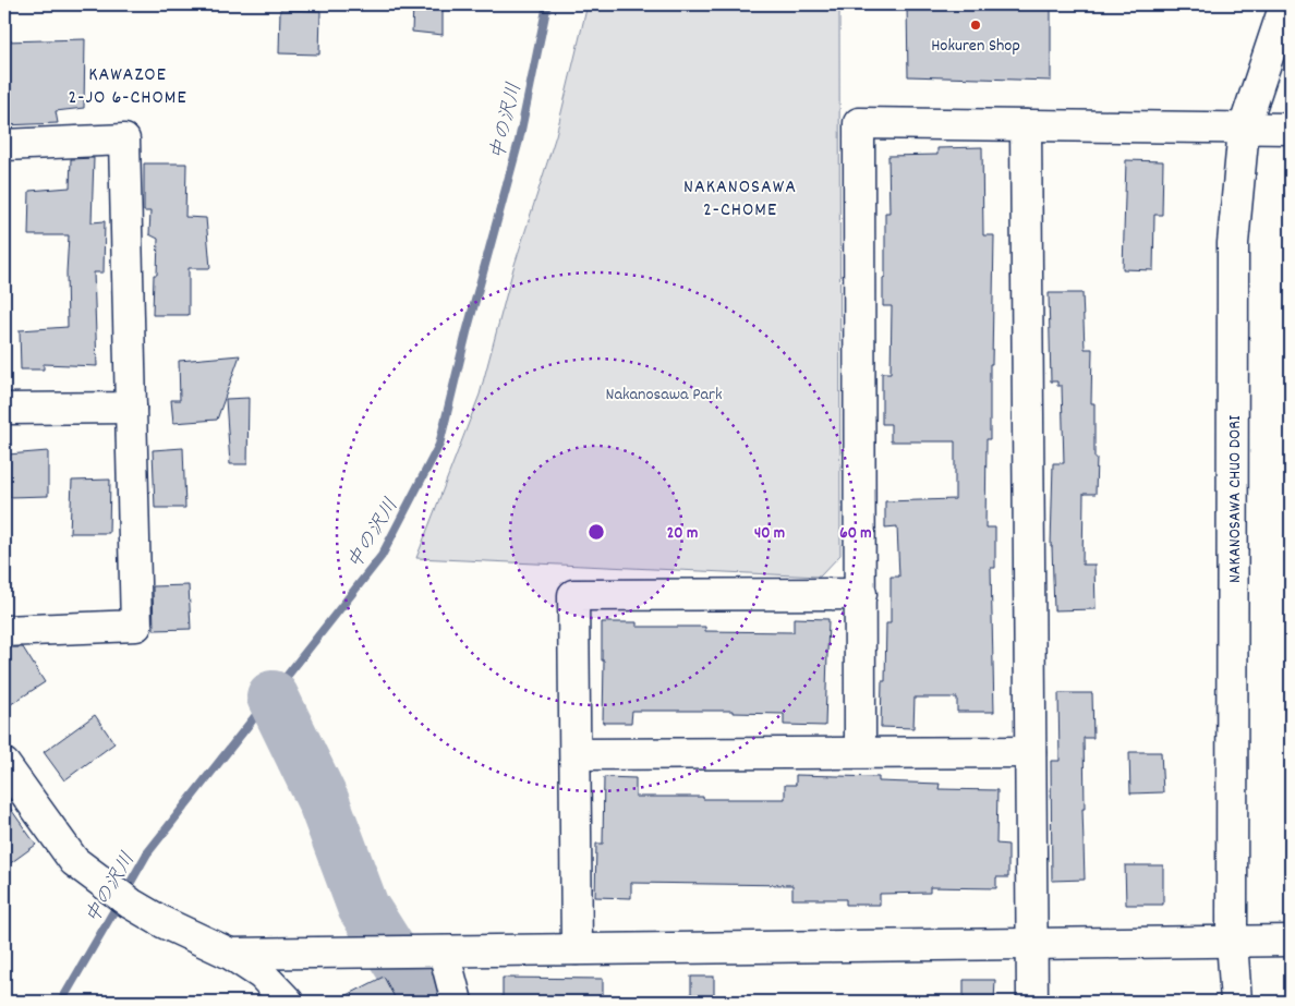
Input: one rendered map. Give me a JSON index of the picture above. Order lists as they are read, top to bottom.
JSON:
{
  "streets": {
    "street": ["NAKANOSAWA CHUO DORI"]
  },
  "districts": ["KAWAZOE 2-JO 6-CHOME", "NAKANOSAWA 2-CHOME"],
  "water": ["中の沢川"],
  "parks": ["Nakanosawa Park"],
  "places": ["Hokuren Shop"],
  "rings": ["20 m", "40 m", "60 m"]
}
